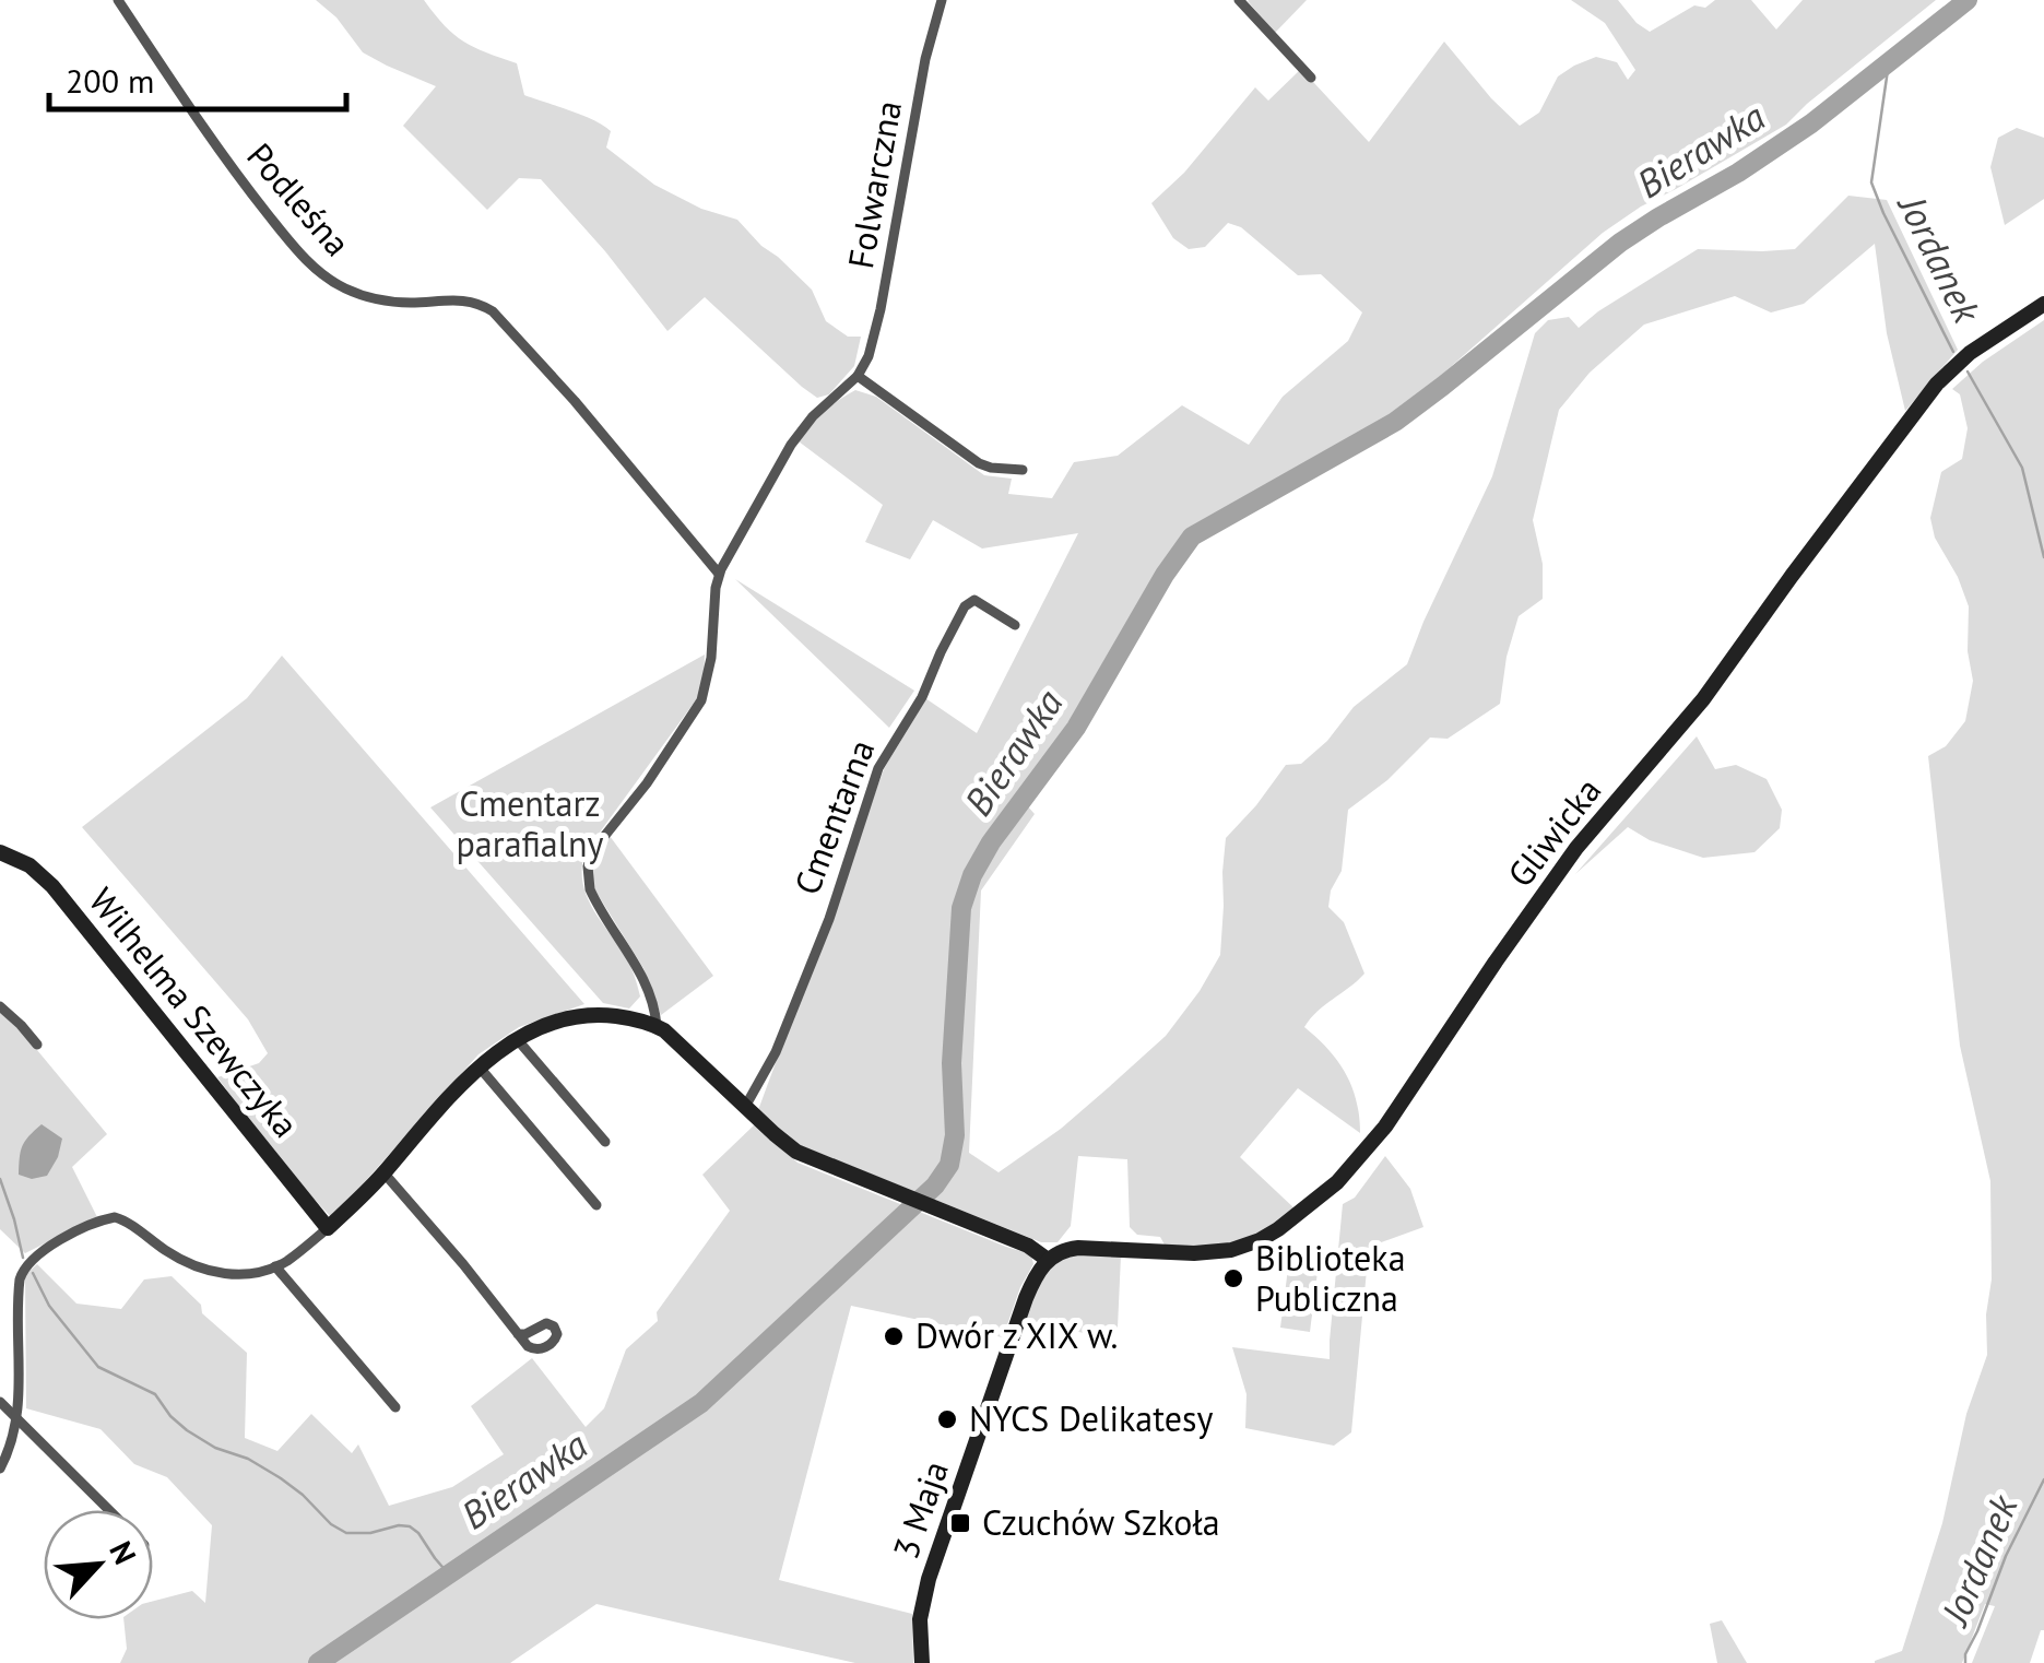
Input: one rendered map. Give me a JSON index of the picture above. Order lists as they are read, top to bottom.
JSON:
{
  "streets": {
    "main road": ["Gliwicka", "Wilhelma Szewczyka", "3 Maja"],
    "street": ["Folwarczna", "Podleśna", "Cmentarna"]
  },
  "crossings": [
    ["Folwarczna", "Podleśna"],
    ["Gliwicka", "3 Maja"]
  ],
  "water": ["Bierawka", "Jordanek"],
  "parks": ["Cmentarz parafialny"],
  "places": {
    "other": ["Biblioteka Publiczna", "Dwór z XIX w.", "NYCS Delikatesy"],
    "transit": ["Czuchów Szkoła"]
  },
  "scale_bar": "200 m",
  "north": "top right"
}
